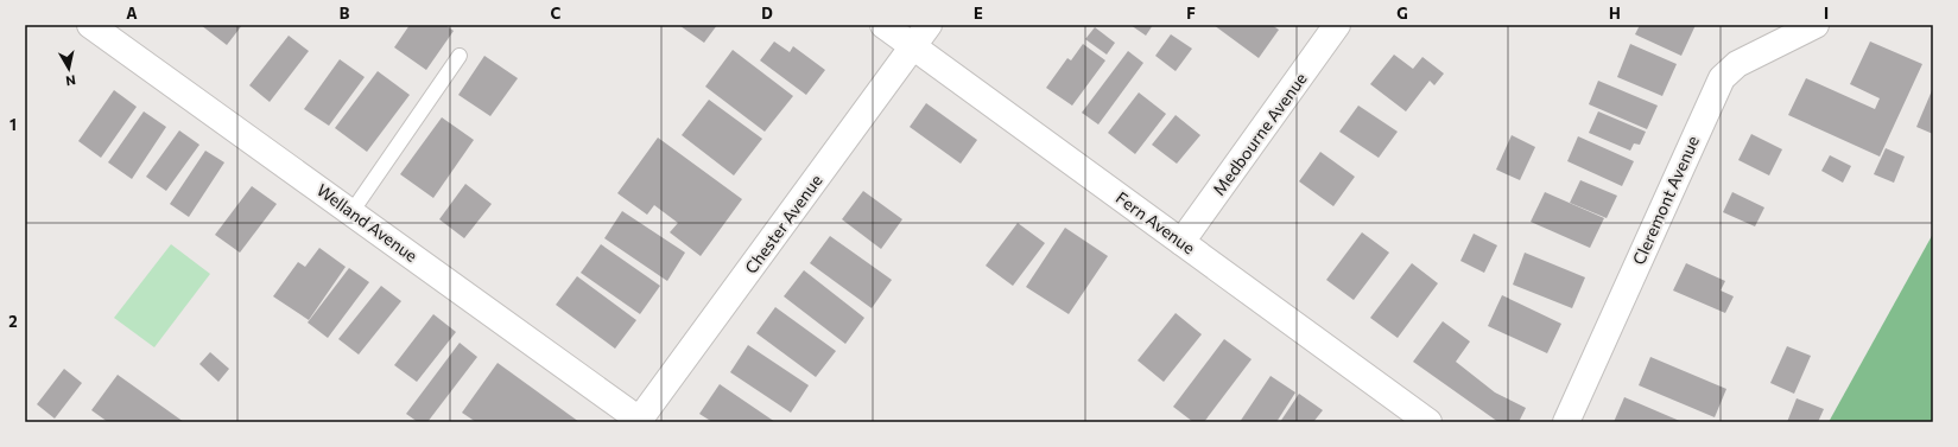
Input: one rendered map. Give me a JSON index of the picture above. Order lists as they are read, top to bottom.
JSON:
{
  "streets": {
    "street": [
      "Medbourne Avenue",
      "Cleremont Avenue",
      "Welland Avenue",
      "Fern Avenue",
      "Chester Avenue"
    ]
  },
  "crossings": [
    ["Medbourne Avenue", "Fern Avenue"],
    ["Welland Avenue", "Chester Avenue"],
    ["Fern Avenue", "Chester Avenue"]
  ],
  "north": "bottom",
  "grid": {
    "columns": [
      "A",
      "B",
      "C",
      "D",
      "E",
      "F",
      "G",
      "H",
      "I"
    ],
    "rows": ["1", "2"]
  }
}
